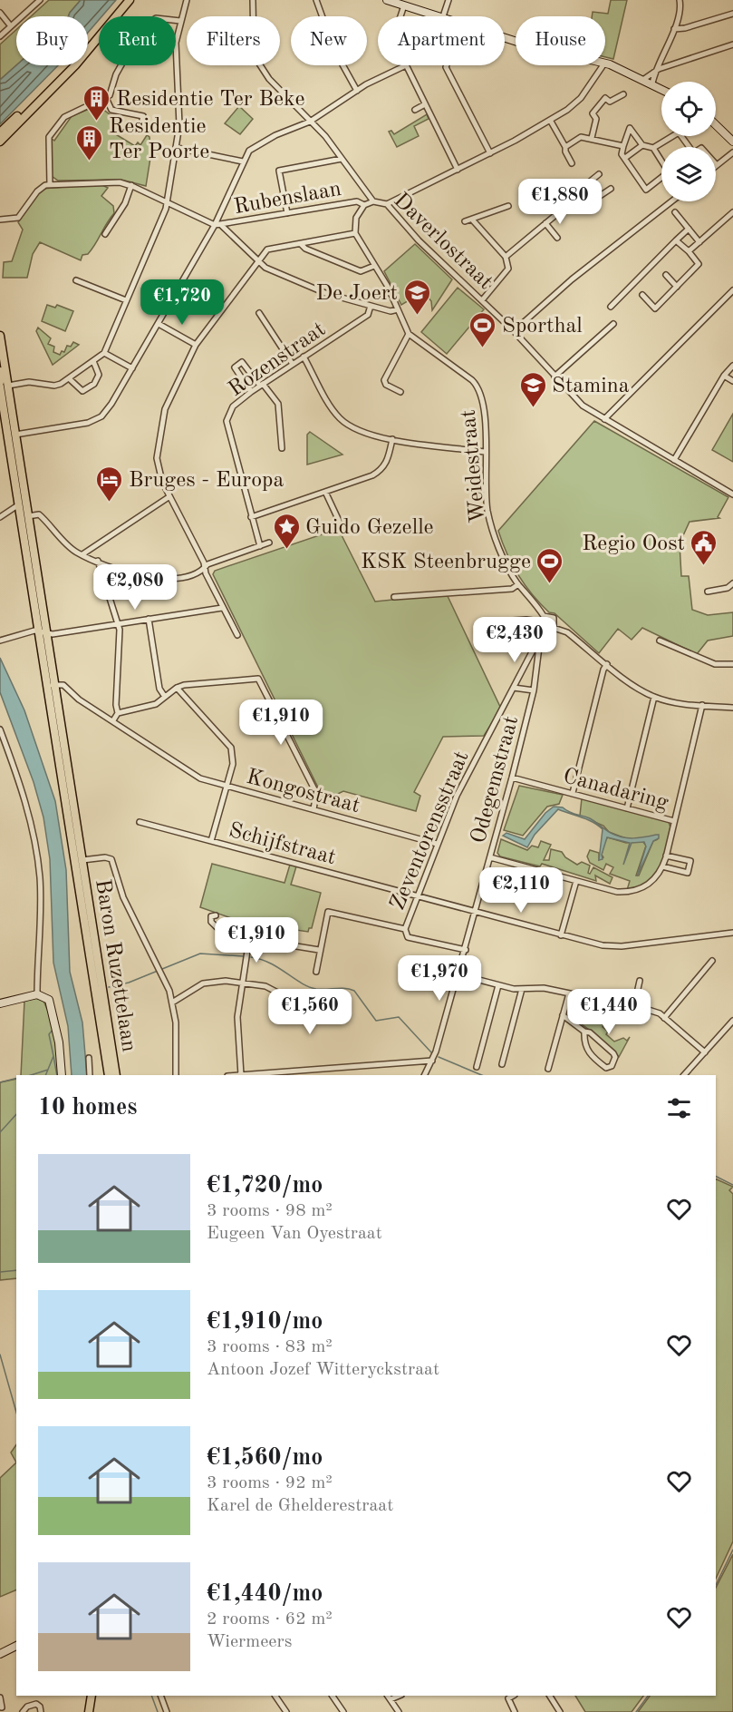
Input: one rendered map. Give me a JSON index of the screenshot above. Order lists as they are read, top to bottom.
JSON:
{
  "streets": {
    "main road": ["Baron Ruzettelaan"],
    "street": [
      "Rubenslaan",
      "Daverlostraat",
      "Rozenstraat",
      "Weidestraat",
      "Odegemstraat",
      "Canadaring",
      "Kongostraat",
      "Zeventorensstraat",
      "Schijfstraat"
    ]
  },
  "crossings": [
    ["Weidestraat", "Odegemstraat"],
    ["Odegemstraat", "Canadaring"],
    ["Odegemstraat", "Schijfstraat"],
    ["Kongostraat", "Zeventorensstraat"],
    ["Kongostraat", "Baron Ruzettelaan"],
    ["Zeventorensstraat", "Schijfstraat"]
  ],
  "places": {
    "building": ["Residentie Ter Beke", "Residentie Ter Poorte"],
    "school or university": ["De Joert", "Stamina"],
    "sports": ["Sporthal", "KSK Steenbrugge"],
    "hotel": ["Bruges - Europa"],
    "place": ["Guido Gezelle"],
    "public building": ["Regio Oost"]
  },
  "page": {
    "chip": [
      "Buy",
      "Rent",
      "Filters",
      "New",
      "Apartment",
      "House"
    ],
    "price": [
      "€1,880",
      "€1,720",
      "€2,080",
      "€2,430",
      "€1,910",
      "€2,110",
      "€1,910",
      "€1,970",
      "€1,560",
      "€1,440"
    ],
    "heading": "10 homes",
    "list": [
      {
        "name": "€1,720/mo",
        "note": "3 rooms · 98 m² · Eugeen Van Oyestraat"
      },
      {
        "name": "€1,910/mo",
        "note": "3 rooms · 83 m² · Antoon Jozef Witteryckstraat"
      },
      {
        "name": "€1,560/mo",
        "note": "3 rooms · 92 m² · Karel de Ghelderestraat"
      },
      {
        "name": "€1,440/mo",
        "note": "2 rooms · 62 m² · Wiermeers"
      }
    ]
  }
}
